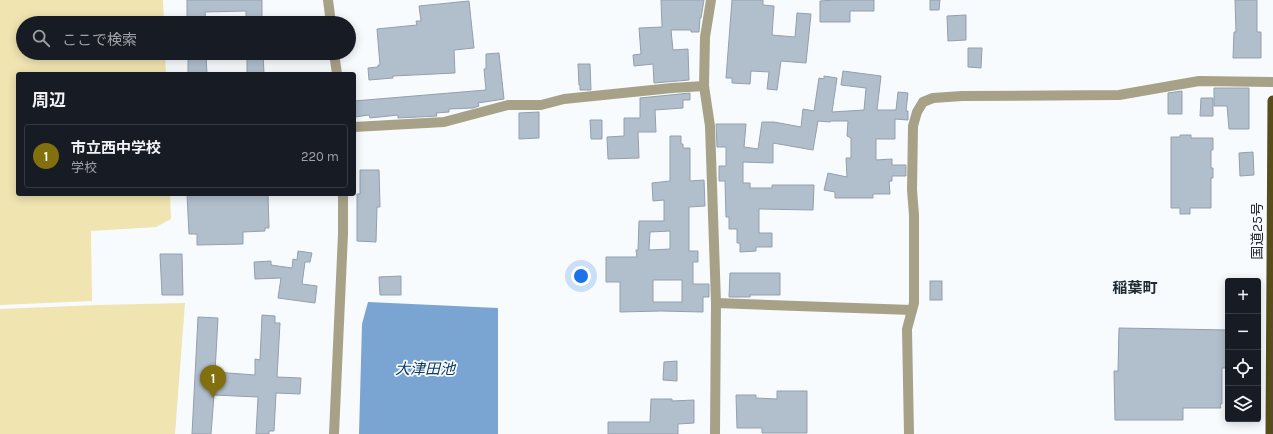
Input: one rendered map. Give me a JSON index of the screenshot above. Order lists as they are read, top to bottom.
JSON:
{
  "streets": {
    "highway": ["国道25号"]
  },
  "districts": ["稲葉町"],
  "water": ["大津田池"],
  "page": {
    "search": "ここで検索",
    "heading": "周辺",
    "list": [
      {
        "mark": "1",
        "name": "市立西中学校",
        "note": "学校",
        "value": "220 m"
      }
    ],
    "map_buttons": ["+", "−"],
    "pins": "1"
  }
}
